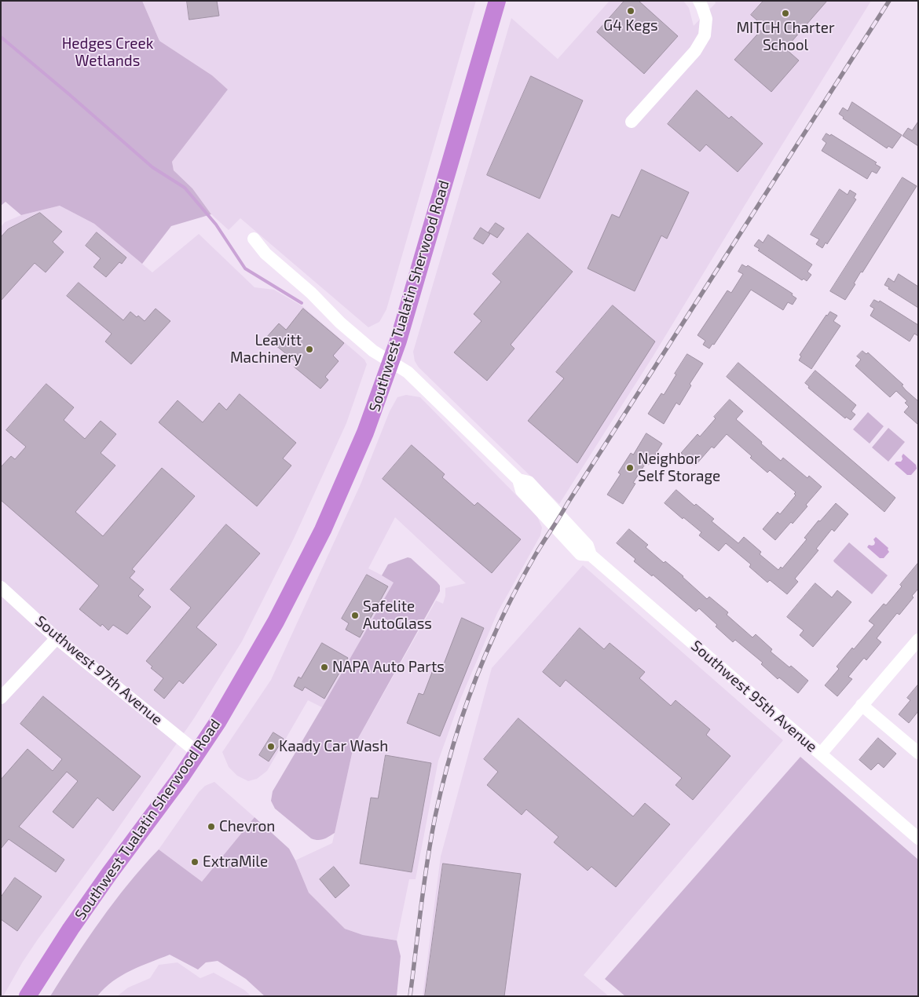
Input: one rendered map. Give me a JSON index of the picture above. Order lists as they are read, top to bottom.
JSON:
{
  "streets": {
    "highway": ["Southwest Tualatin Sherwood Road"],
    "street": ["Southwest 97th Avenue", "Southwest 95th Avenue"]
  },
  "crossings": [
    ["Southwest Tualatin Sherwood Road", "Southwest 97th Avenue"],
    ["Southwest Tualatin Sherwood Road", "Southwest 95th Avenue"]
  ],
  "parks": ["Hedges Creek Wetlands"],
  "places": [
    "G4 Kegs",
    "MITCH Charter School",
    "Leavitt Machinery",
    "Neighbor Self Storage",
    "Safelite AutoGlass",
    "NAPA Auto Parts",
    "Kaady Car Wash",
    "Chevron",
    "ExtraMile"
  ]
}
